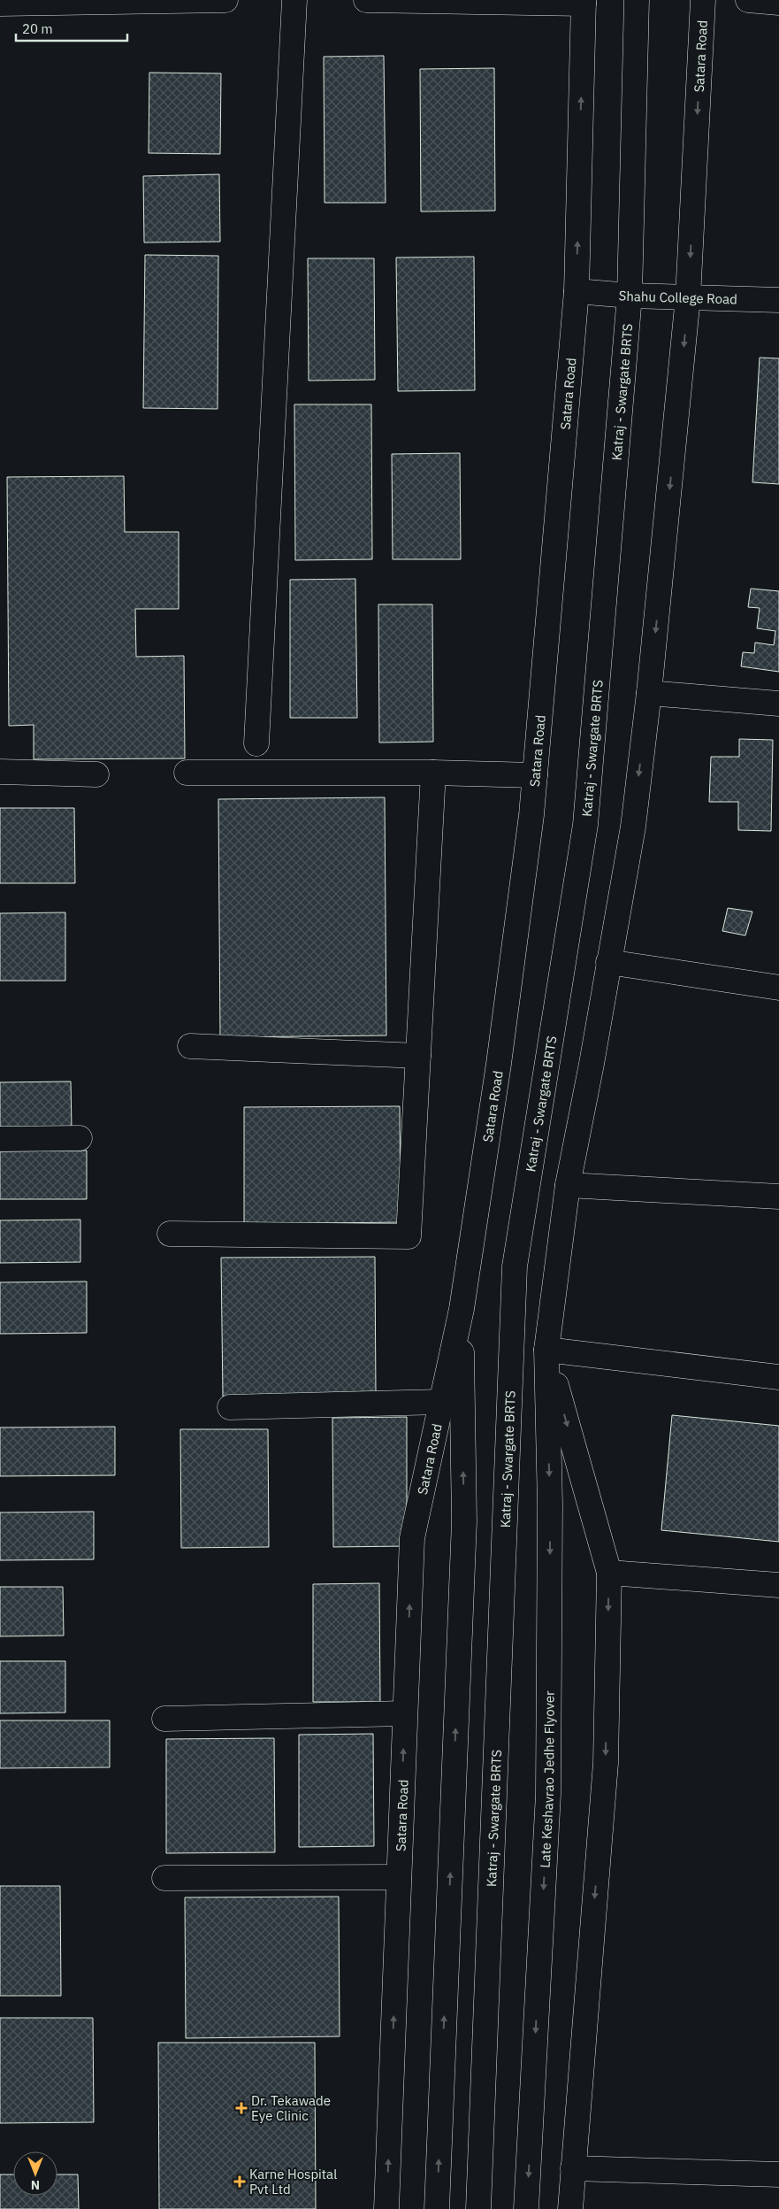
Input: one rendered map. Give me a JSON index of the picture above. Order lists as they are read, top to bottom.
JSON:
{
  "streets": {
    "main road": [
      "Satara Road",
      "Shahu College Road",
      "Katraj - Swargate BRTS",
      "Late Keshavrao Jedhe Flyover"
    ]
  },
  "crossings": [
    ["Satara Road", "Shahu College Road"],
    ["Satara Road", "Late Keshavrao Jedhe Flyover"],
    ["Shahu College Road", "Katraj - Swargate BRTS"]
  ],
  "places": {
    "health": ["Dr. Tekawade Eye Clinic", "Karne Hospital Pvt Ltd"]
  },
  "scale_bar": "20 m",
  "north": "bottom"
}
